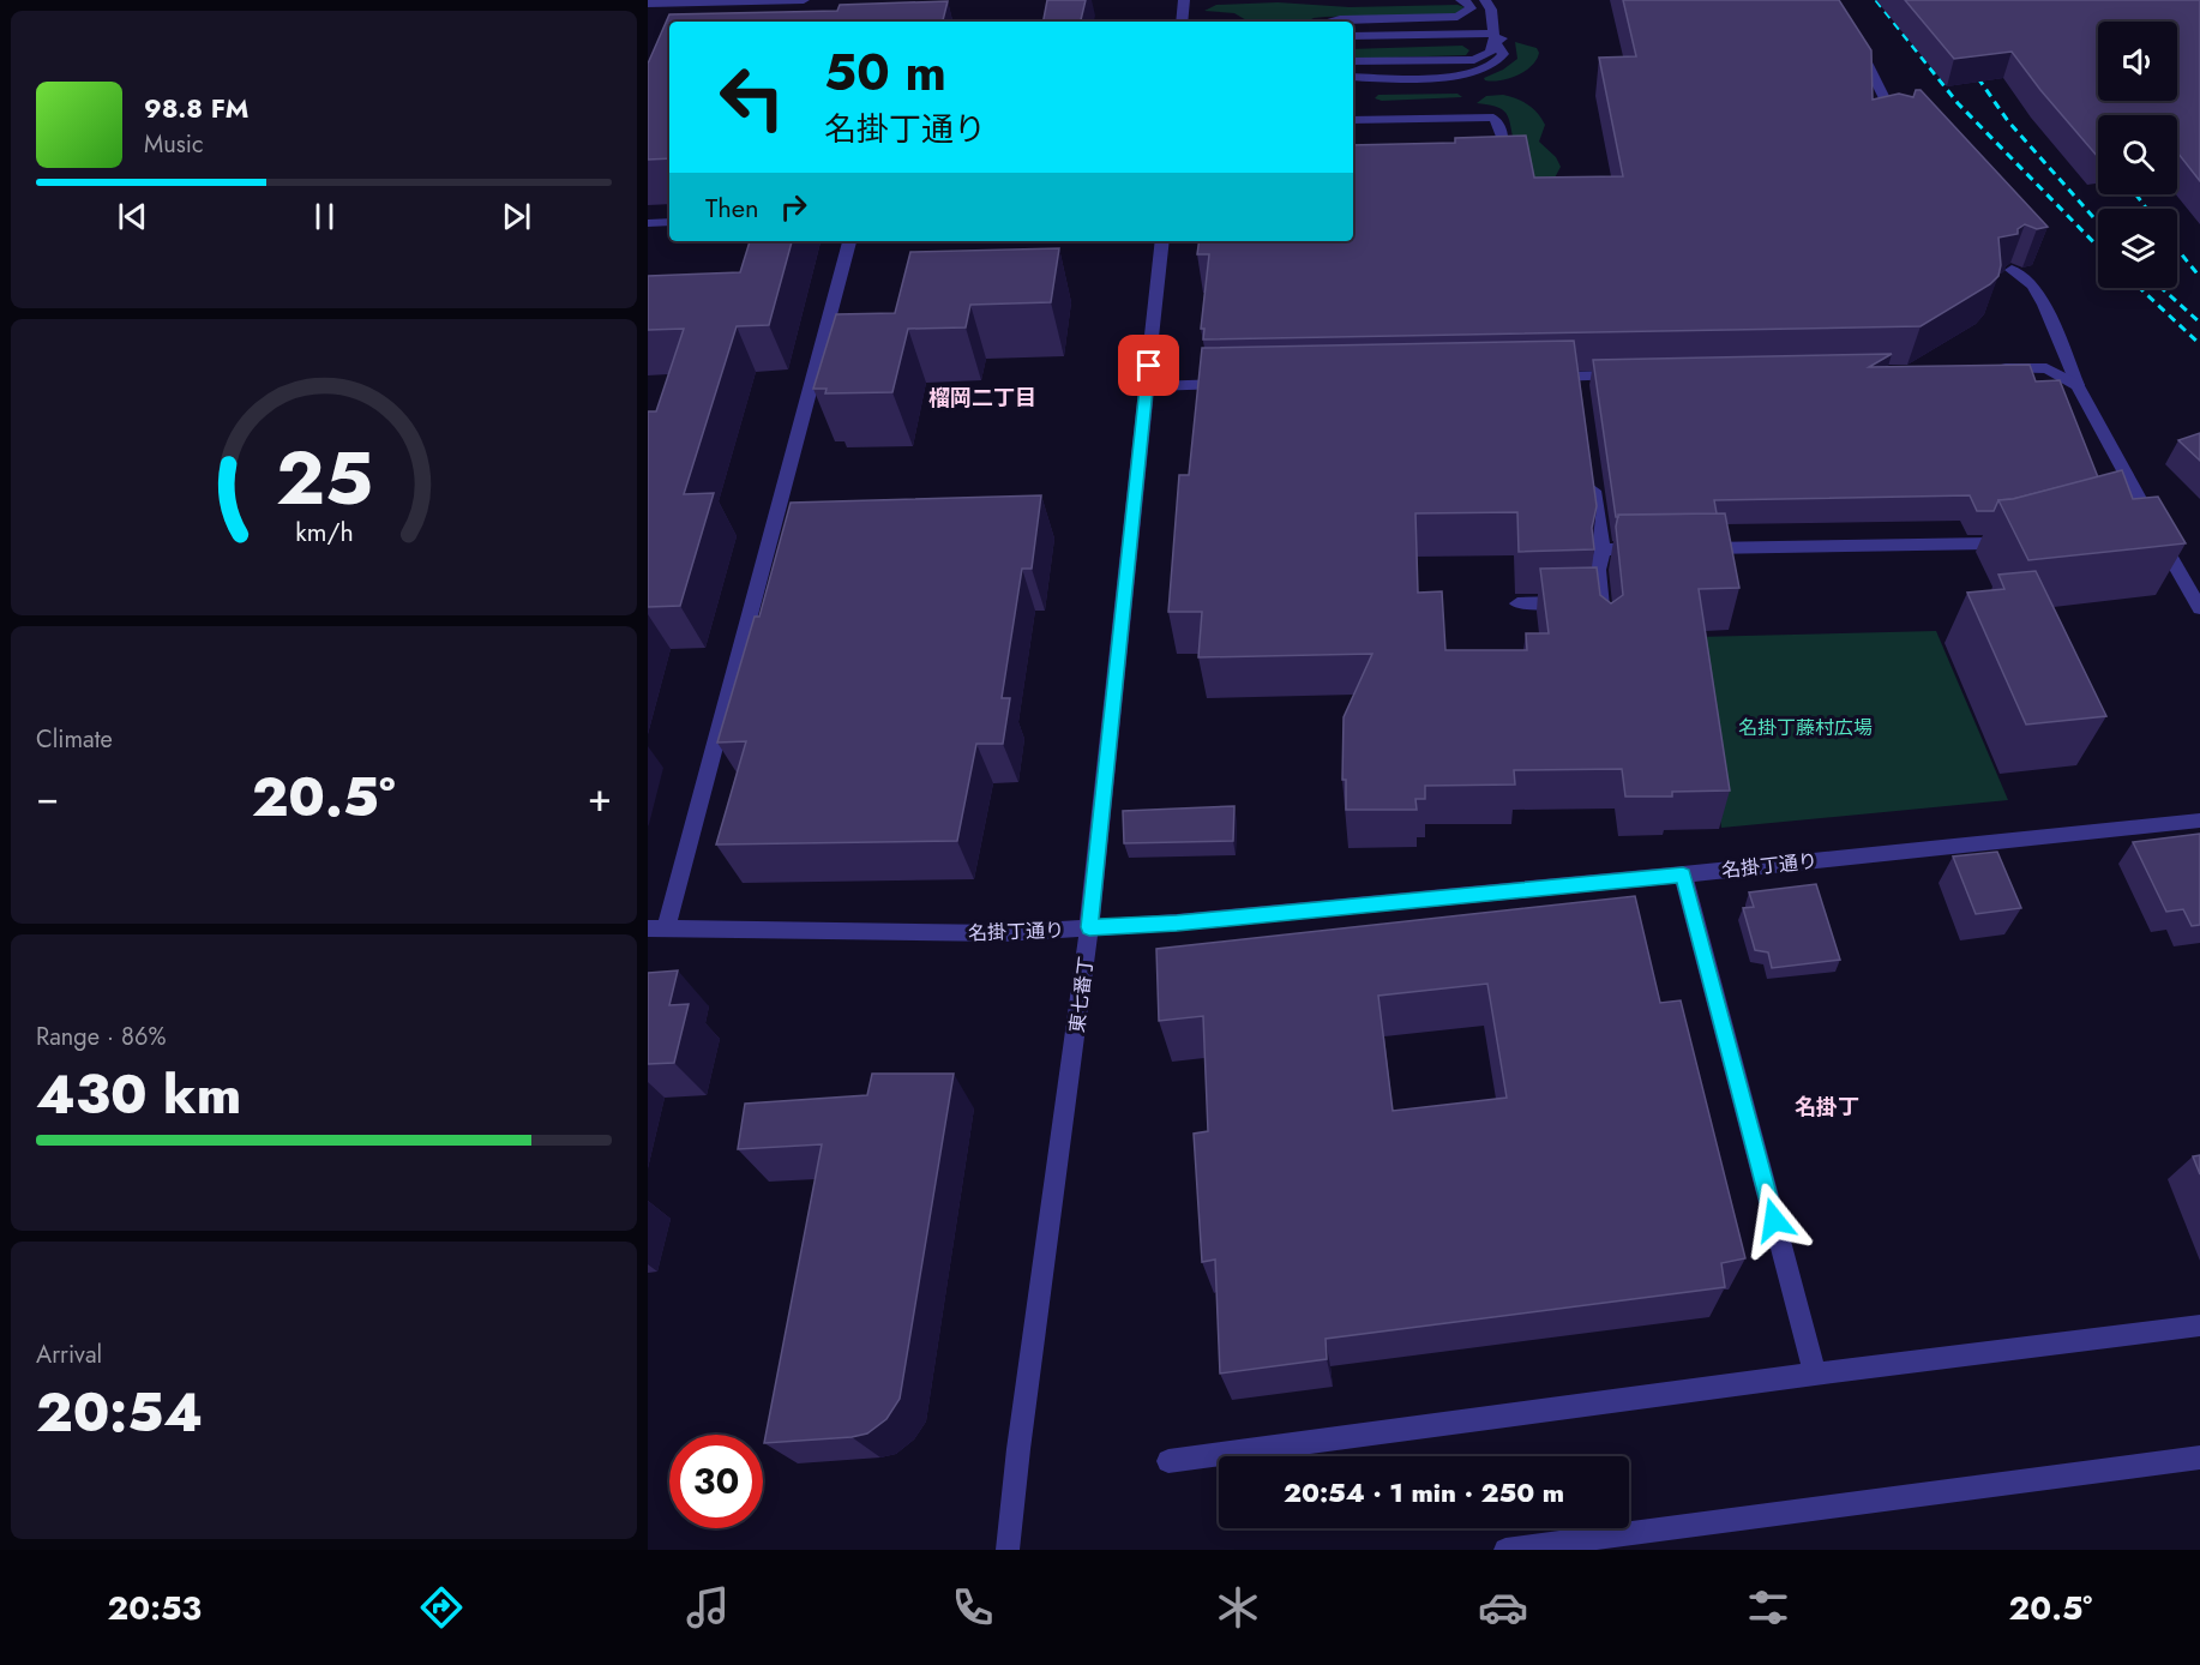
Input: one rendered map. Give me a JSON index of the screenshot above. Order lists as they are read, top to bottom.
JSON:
{
  "streets": {
    "street": ["名掛丁通り", "東七番丁"]
  },
  "crossings": [
    ["名掛丁通り", "東七番丁"]
  ],
  "districts": ["榴岡二丁目", "名掛丁"],
  "parks": ["名掛丁藤村広場"],
  "page": {
    "turn": ["50 m", "名掛丁通り"],
    "song": ["98.8 FM", "Music"],
    "then": "Then",
    "tile": [
      "Climate",
      ["Range · 86%", "430 km"],
      ["Arrival", "20:54"]
    ],
    "heat": ["−", "20.5°", "+"],
    "limit": "30",
    "trip": "20:54 · 1 min · 250 m",
    "tabs": ["20:53", "20.5°"],
    "gauge": ["25", "km/h"]
  }
}
